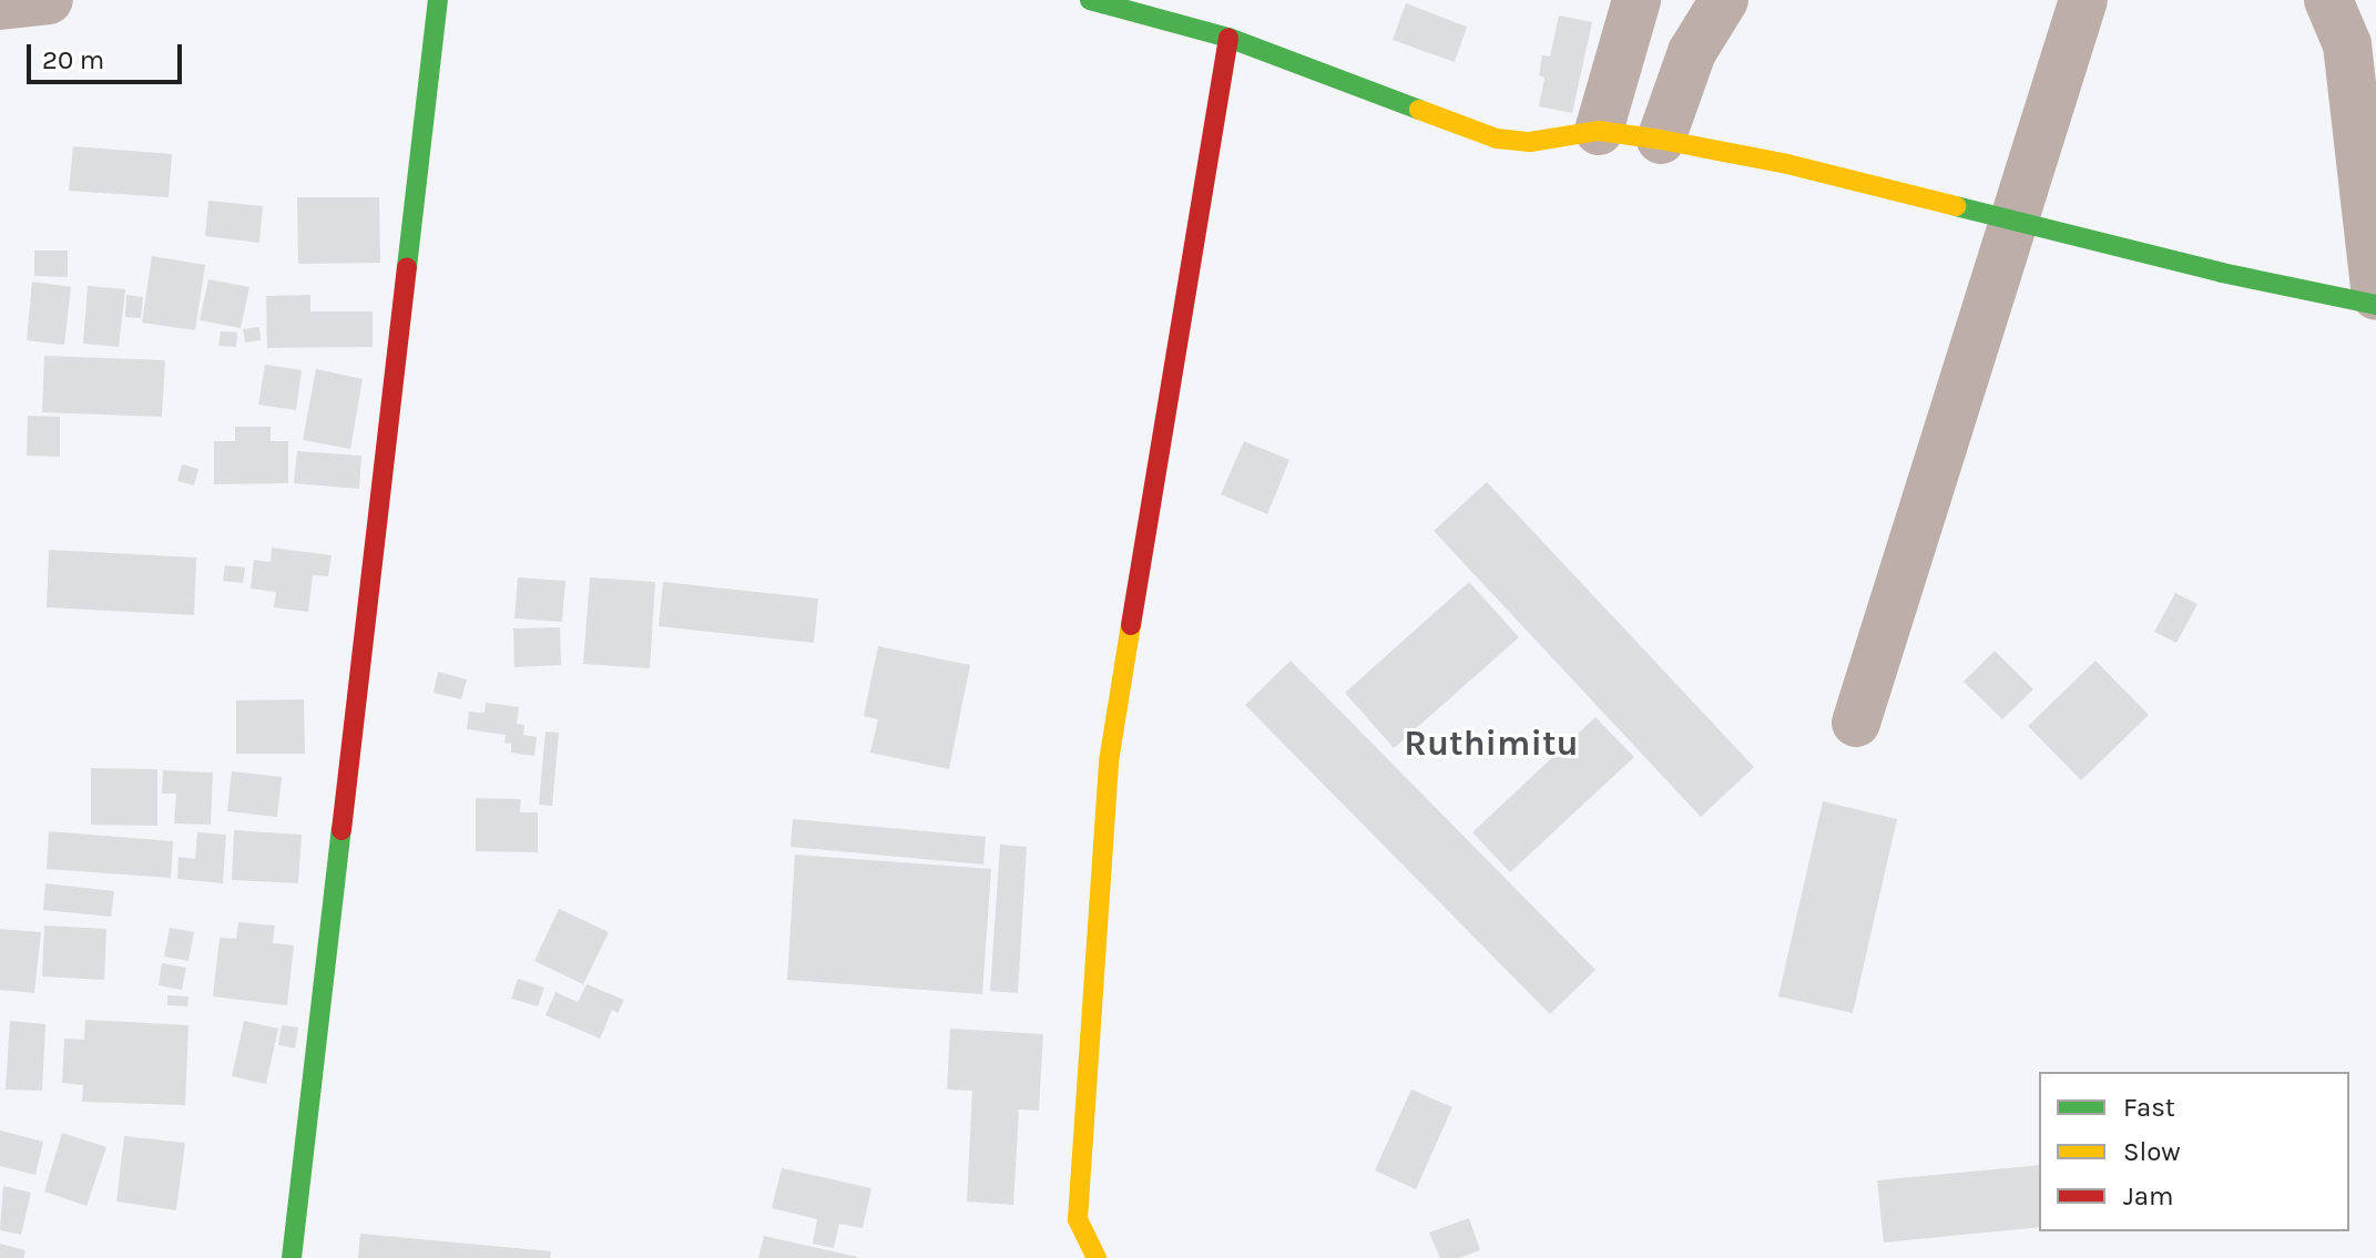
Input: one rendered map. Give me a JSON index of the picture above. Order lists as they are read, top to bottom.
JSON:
{
  "districts": ["Ruthimitu"],
  "legend": ["Fast", "Slow", "Jam"],
  "scale_bar": "20 m"
}
